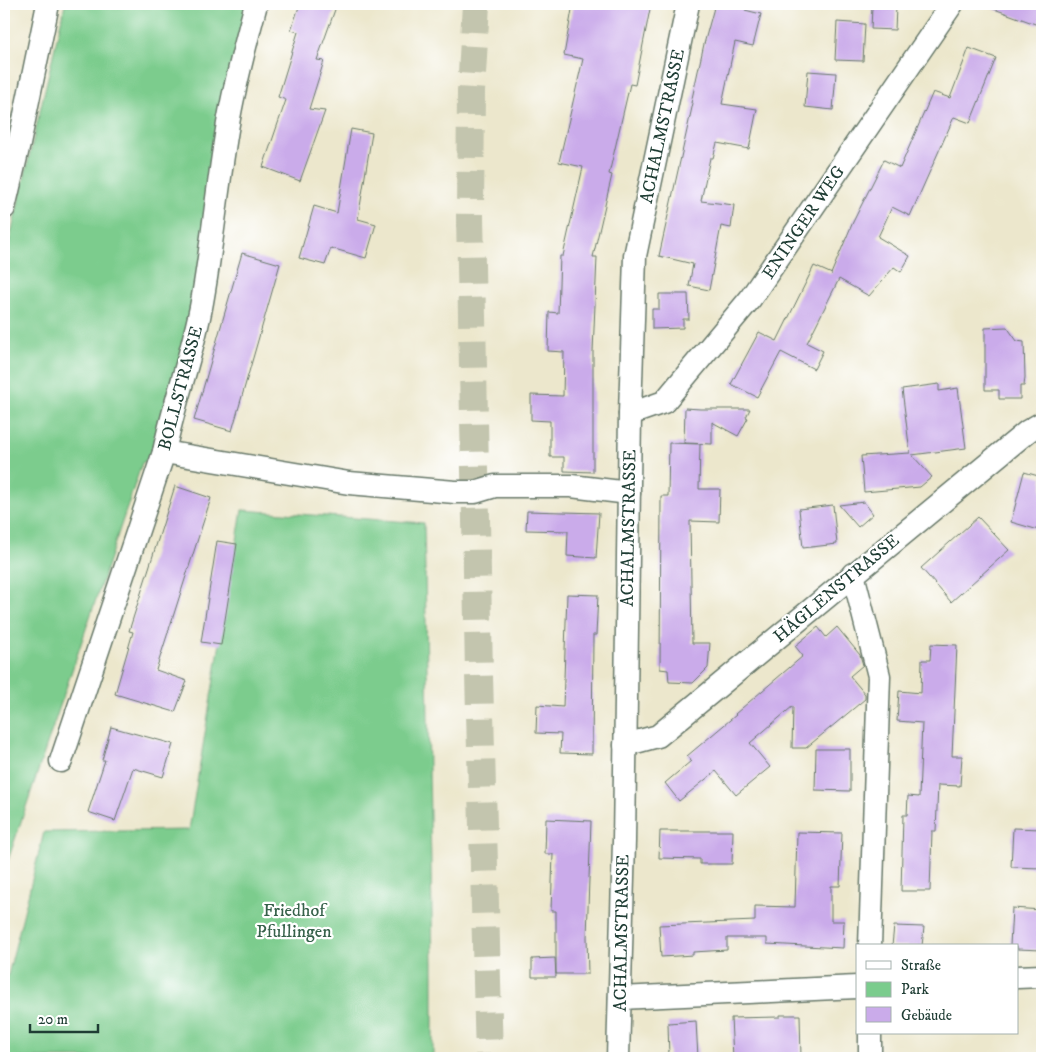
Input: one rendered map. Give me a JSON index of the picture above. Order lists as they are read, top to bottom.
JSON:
{
  "streets": {
    "street": [
      "ACHALMSTRASSE",
      "ENINGER WEG",
      "BOLLSTRASSE",
      "HÄGLENSTRASSE"
    ]
  },
  "crossings": [
    ["ACHALMSTRASSE", "ENINGER WEG"],
    ["ACHALMSTRASSE", "HÄGLENSTRASSE"]
  ],
  "parks": ["Friedhof Pfullingen"],
  "legend": ["Straße", "Park", "Gebäude"],
  "scale_bar": "20 m"
}
